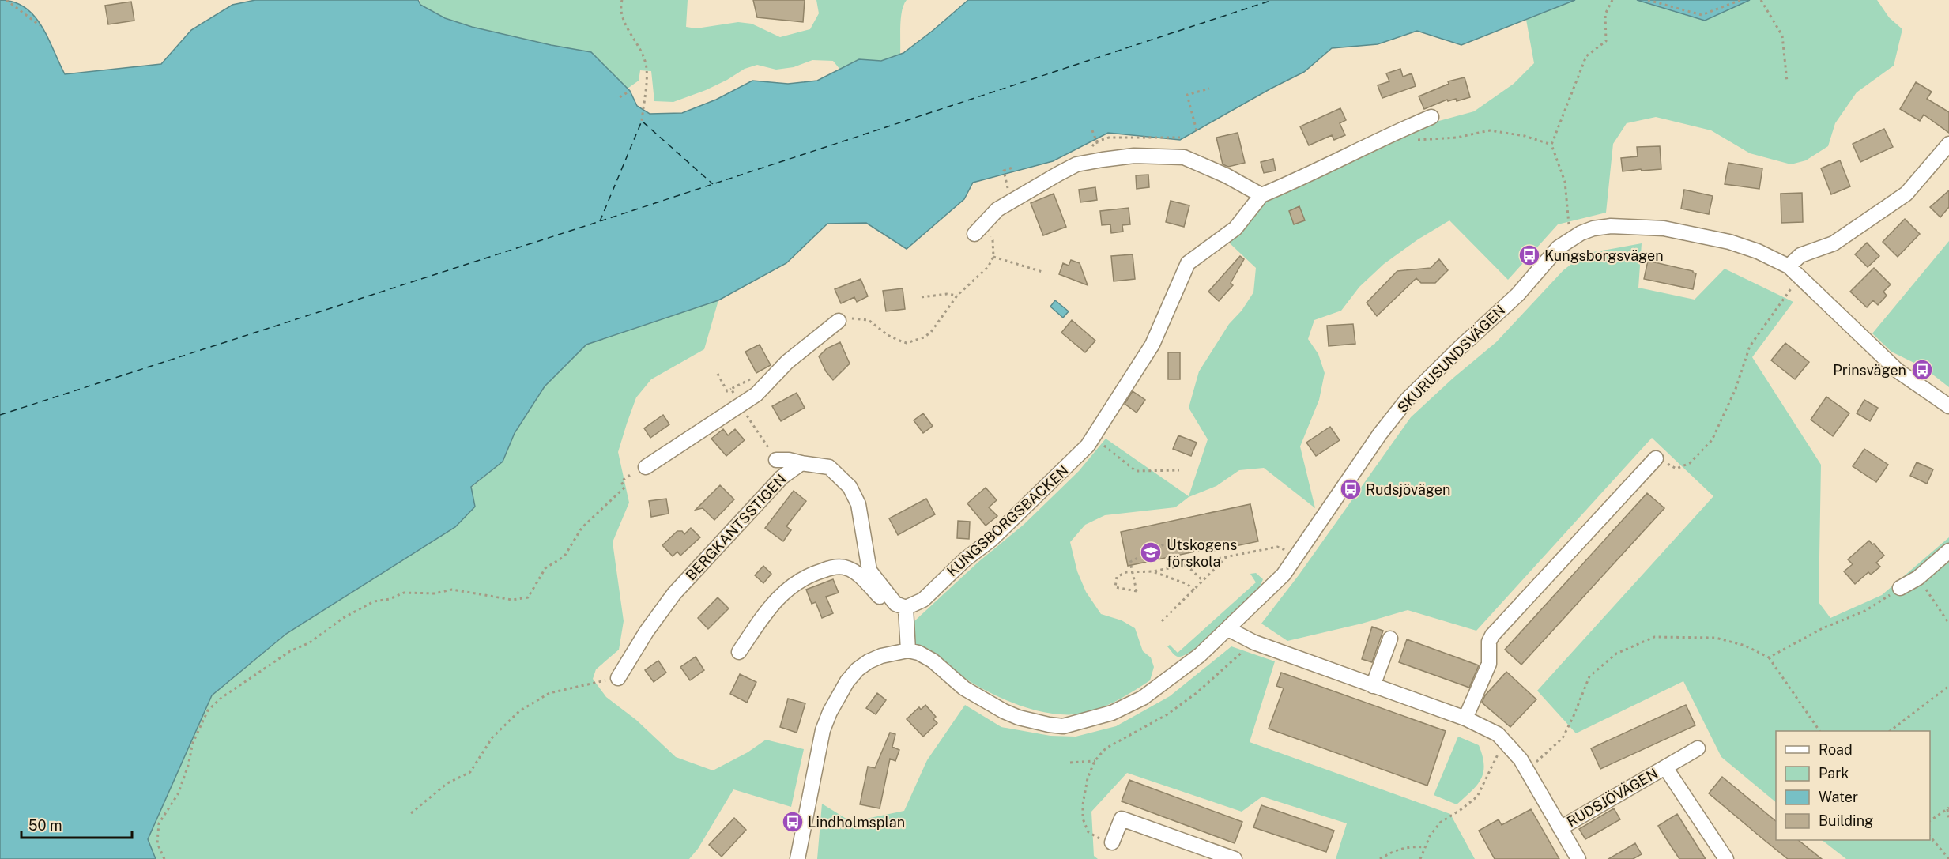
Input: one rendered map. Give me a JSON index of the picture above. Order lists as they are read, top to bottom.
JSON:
{
  "streets": {
    "street": [
      "SKURUSUNDSVÄGEN",
      "KUNGSBORGSBACKEN",
      "BERGKANTSSTIGEN",
      "RUDSJÖVÄGEN"
    ]
  },
  "crossings": [
    ["SKURUSUNDSVÄGEN", "RUDSJÖVÄGEN"]
  ],
  "places": {
    "bus stop": [
      "Kungsborgsvägen",
      "Prinsvägen",
      "Rudsjövägen",
      "Lindholmsplan"
    ],
    "school or university": ["Utskogens förskola"]
  },
  "legend": [
    "Road",
    "Park",
    "Water",
    "Building"
  ],
  "scale_bar": "50 m"
}
